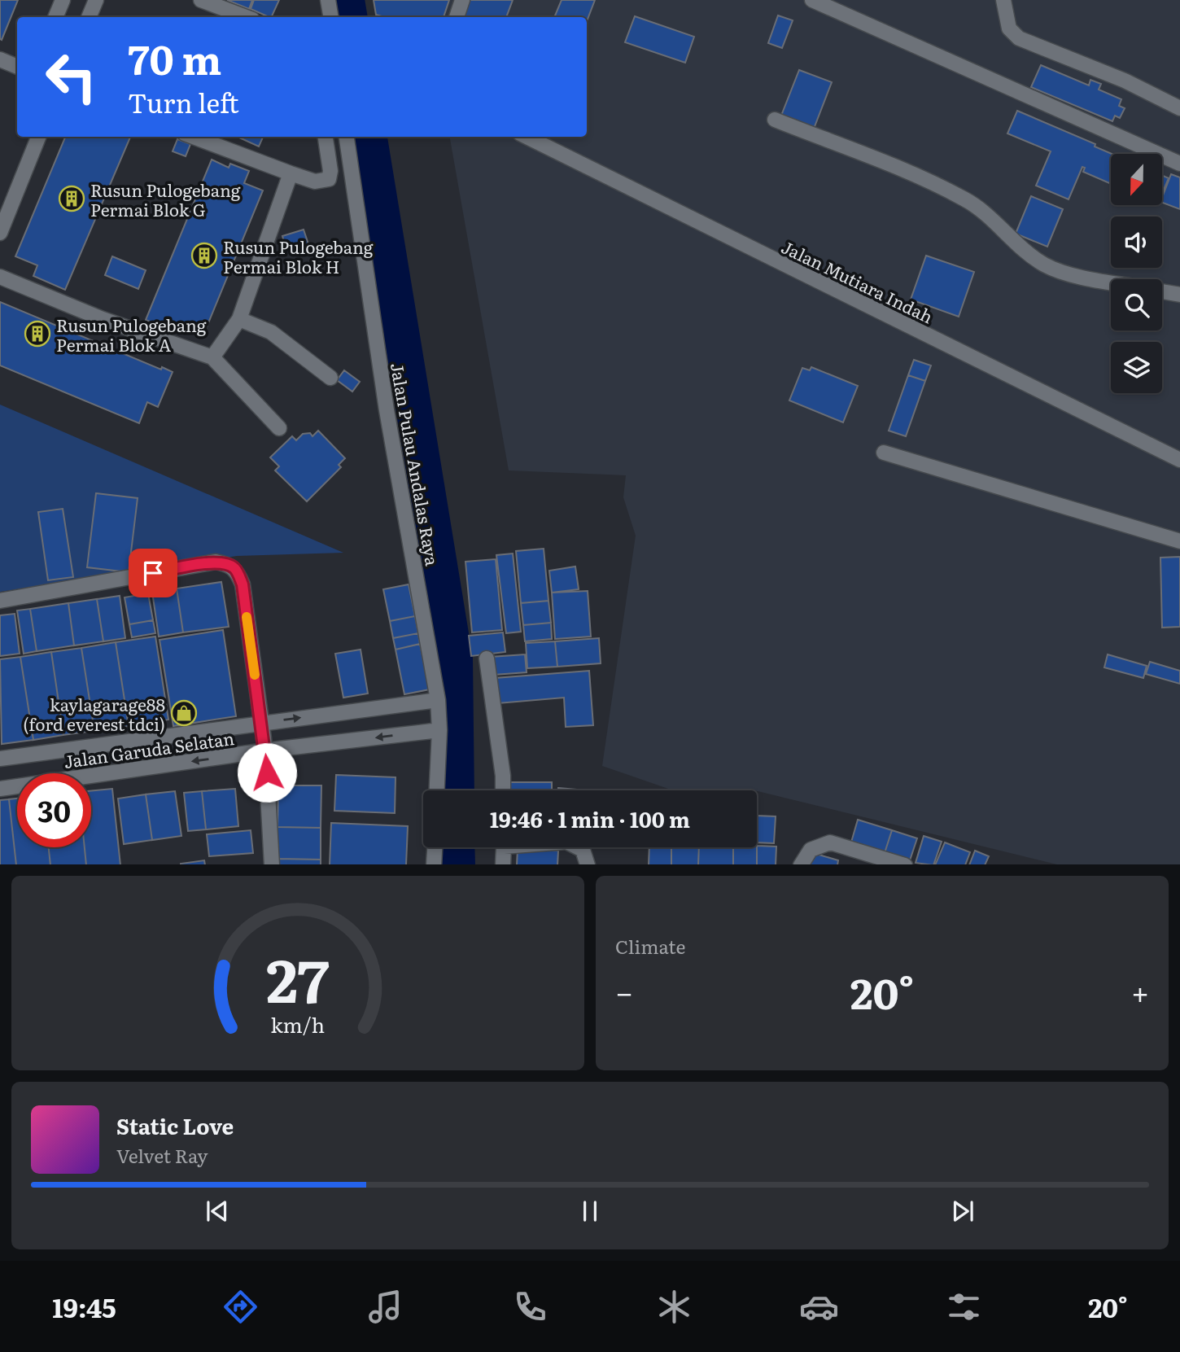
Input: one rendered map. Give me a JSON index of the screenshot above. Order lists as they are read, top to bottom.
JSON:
{
  "streets": {
    "street": ["Jalan Mutiara Indah", "Jalan Pulau Andalas Raya", "Jalan Garuda Selatan"]
  },
  "crossings": [
    ["Jalan Pulau Andalas Raya", "Jalan Garuda Selatan"]
  ],
  "places": {
    "building": ["Rusun Pulogebang Permai Blok G", "Rusun Pulogebang Permai Blok H", "Rusun Pulogebang Permai Blok A"],
    "shop": ["kaylagarage88 (ford everest tdci)"]
  },
  "north": "bottom",
  "page": {
    "turn": ["70 m", "Turn left"],
    "limit": "30",
    "trip": "19:46 · 1 min · 100 m",
    "tile": "Climate",
    "heat": ["−", "20°", "+"],
    "song": ["Static Love", "Velvet Ray"],
    "tabs": ["19:45", "20°"],
    "gauge": ["27", "km/h"]
  }
}
